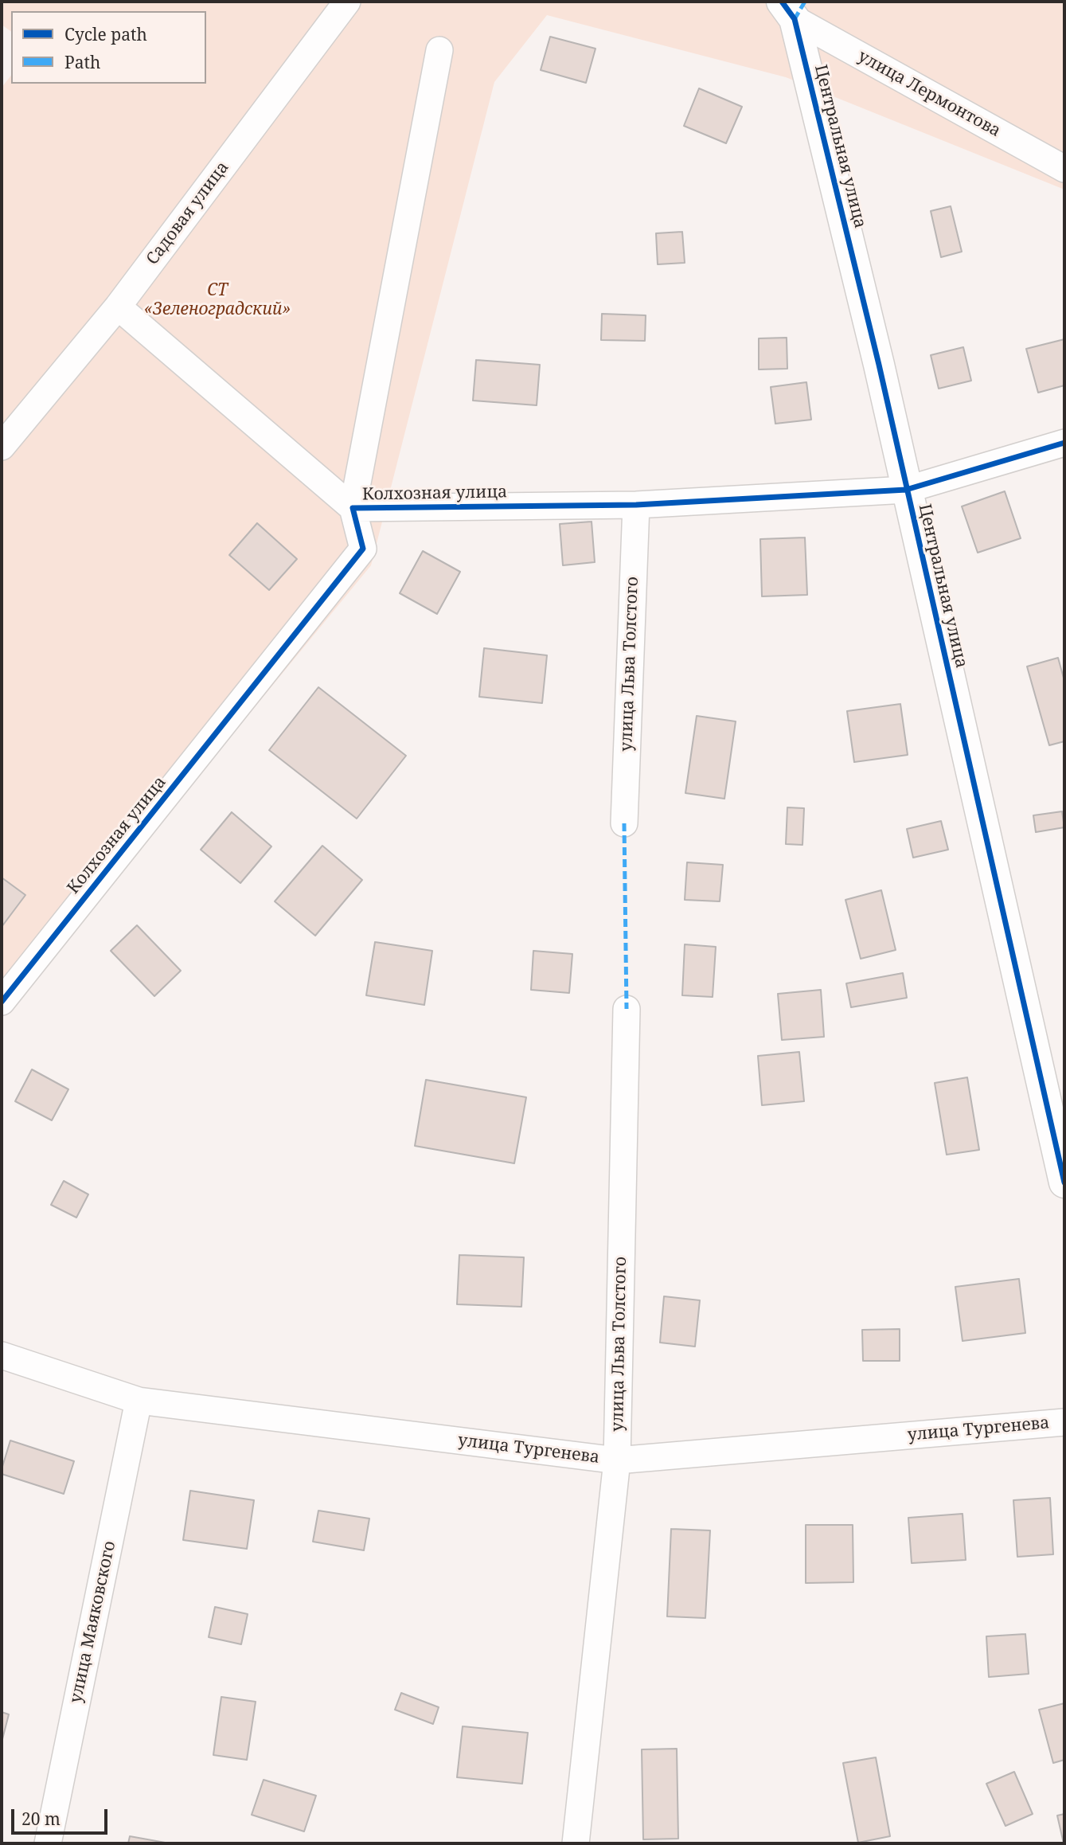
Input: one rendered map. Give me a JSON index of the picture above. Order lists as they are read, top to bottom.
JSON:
{
  "streets": {
    "street": [
      "улица Лермонтова",
      "Центральная улица",
      "Садовая улица",
      "Колхозная улица",
      "улица Льва Толстого",
      "улица Тургенева",
      "улица Маяковского"
    ]
  },
  "crossings": [
    ["улица Лермонтова", "Центральная улица"],
    ["Центральная улица", "Колхозная улица"],
    ["Колхозная улица", "улица Льва Толстого"],
    ["улица Льва Толстого", "улица Тургенева"],
    ["улица Тургенева", "улица Маяковского"]
  ],
  "parks": ["СТ «Зеленоградский»"],
  "legend": ["Cycle path", "Path"],
  "scale_bar": "20 m"
}
